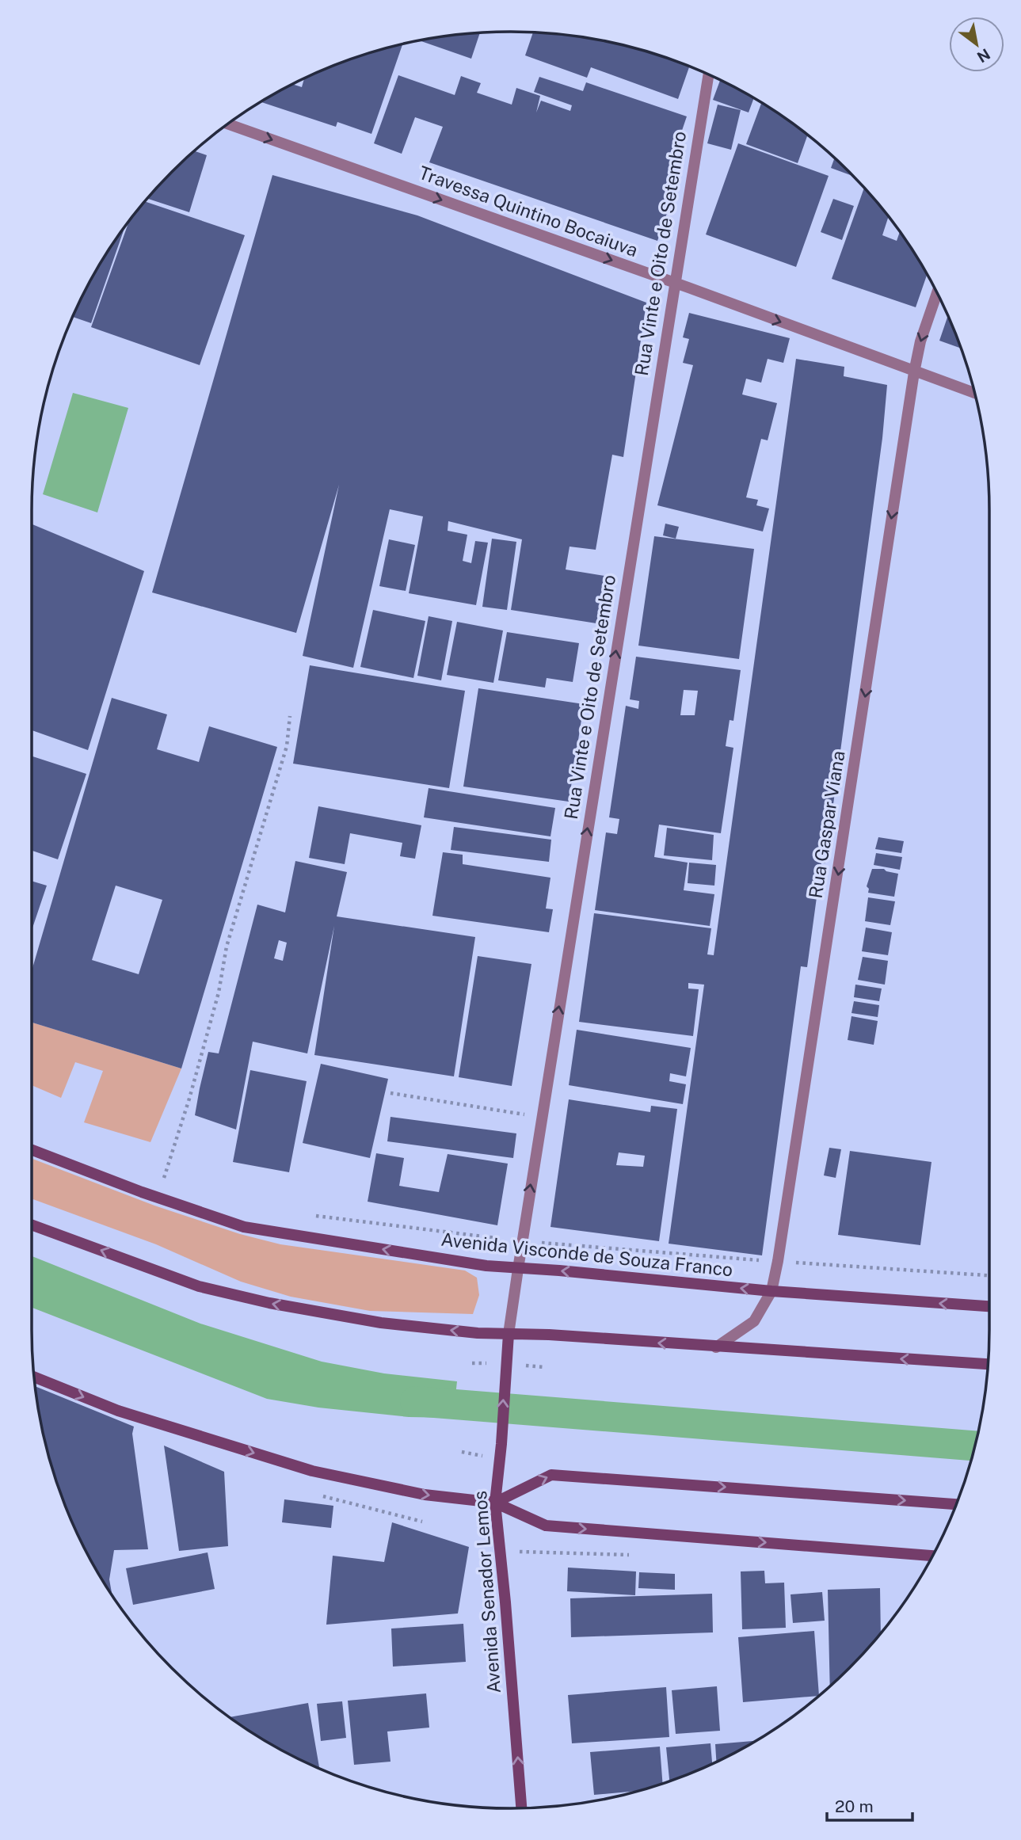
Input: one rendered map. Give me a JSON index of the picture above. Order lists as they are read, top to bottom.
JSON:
{
  "streets": {
    "main road": ["Avenida Visconde de Souza Franco", "Avenida Senador Lemos"],
    "street": ["Travessa Quintino Bocaiuva", "Rua Vinte e Oito de Setembro", "Rua Gaspar Viana"]
  },
  "crossings": [
    ["Travessa Quintino Bocaiuva", "Rua Vinte e Oito de Setembro"],
    ["Travessa Quintino Bocaiuva", "Rua Gaspar Viana"],
    ["Rua Vinte e Oito de Setembro", "Avenida Visconde de Souza Franco"],
    ["Rua Vinte e Oito de Setembro", "Avenida Senador Lemos"],
    ["Rua Gaspar Viana", "Avenida Visconde de Souza Franco"]
  ],
  "one_way": [
    "Travessa Quintino Bocaiuva",
    "Rua Vinte e Oito de Setembro",
    "Rua Gaspar Viana",
    "Avenida Senador Lemos"
  ],
  "scale_bar": "20 m",
  "north": "bottom right"
}
